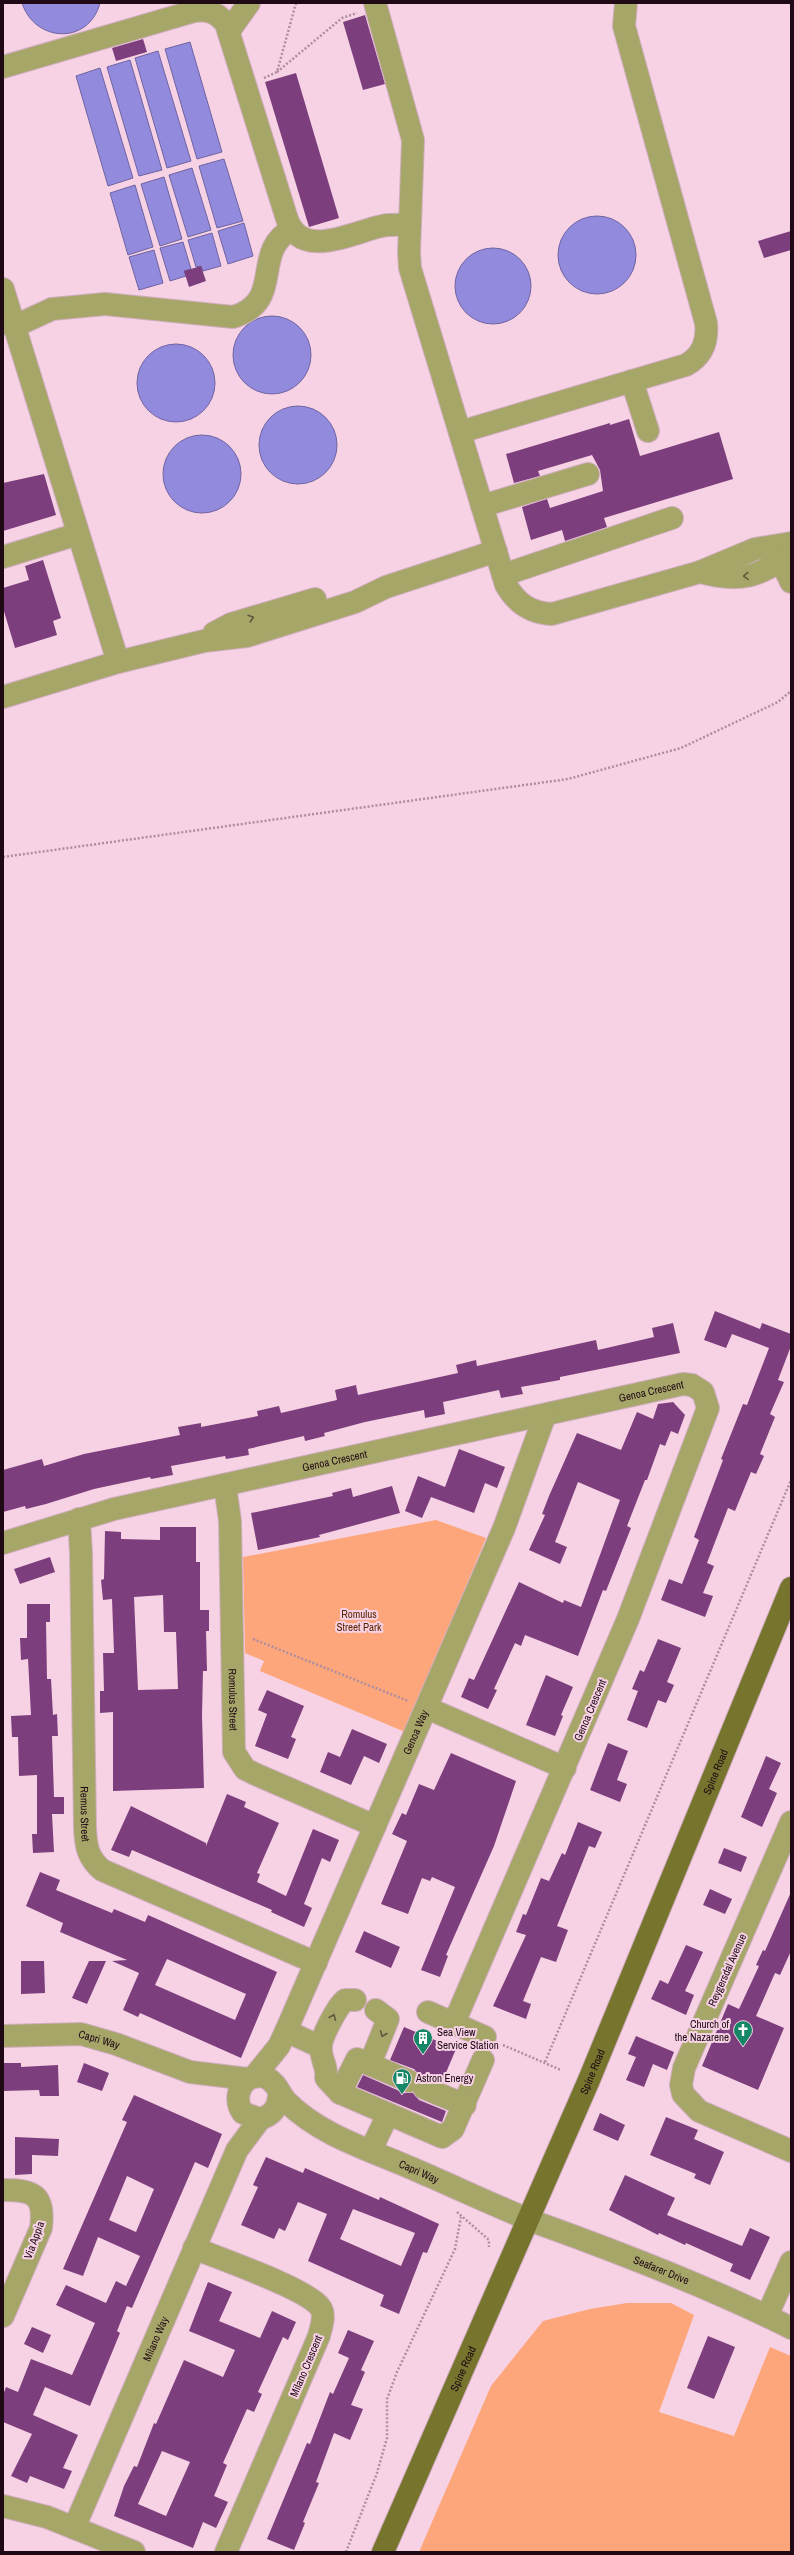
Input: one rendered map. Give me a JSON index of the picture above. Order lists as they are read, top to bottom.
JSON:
{
  "streets": {
    "main road": ["Spine Road"],
    "street": [
      "Genoa Crescent",
      "Romulus Street",
      "Genoa Way",
      "Remus Street",
      "Reygersdal Avenue",
      "Capri Way",
      "Via Appia",
      "Seafarer Drive",
      "Milano Way",
      "Milano Crescent"
    ]
  },
  "crossings": [
    ["Genoa Crescent", "Romulus Street"],
    ["Genoa Crescent", "Genoa Way"],
    ["Genoa Crescent", "Remus Street"],
    ["Romulus Street", "Genoa Way"],
    ["Genoa Way", "Remus Street"],
    ["Genoa Way", "Capri Way"],
    ["Genoa Way", "Milano Way"],
    ["Spine Road", "Capri Way"],
    ["Spine Road", "Seafarer Drive"],
    ["Capri Way", "Seafarer Drive"],
    ["Capri Way", "Milano Way"],
    ["Milano Way", "Milano Crescent"]
  ],
  "parks": ["Romulus Street Park"],
  "places": {
    "church": ["Church of the Nazarene"],
    "building": ["Sea View Service Station"],
    "fuel station": ["Astron Energy"]
  }
}
